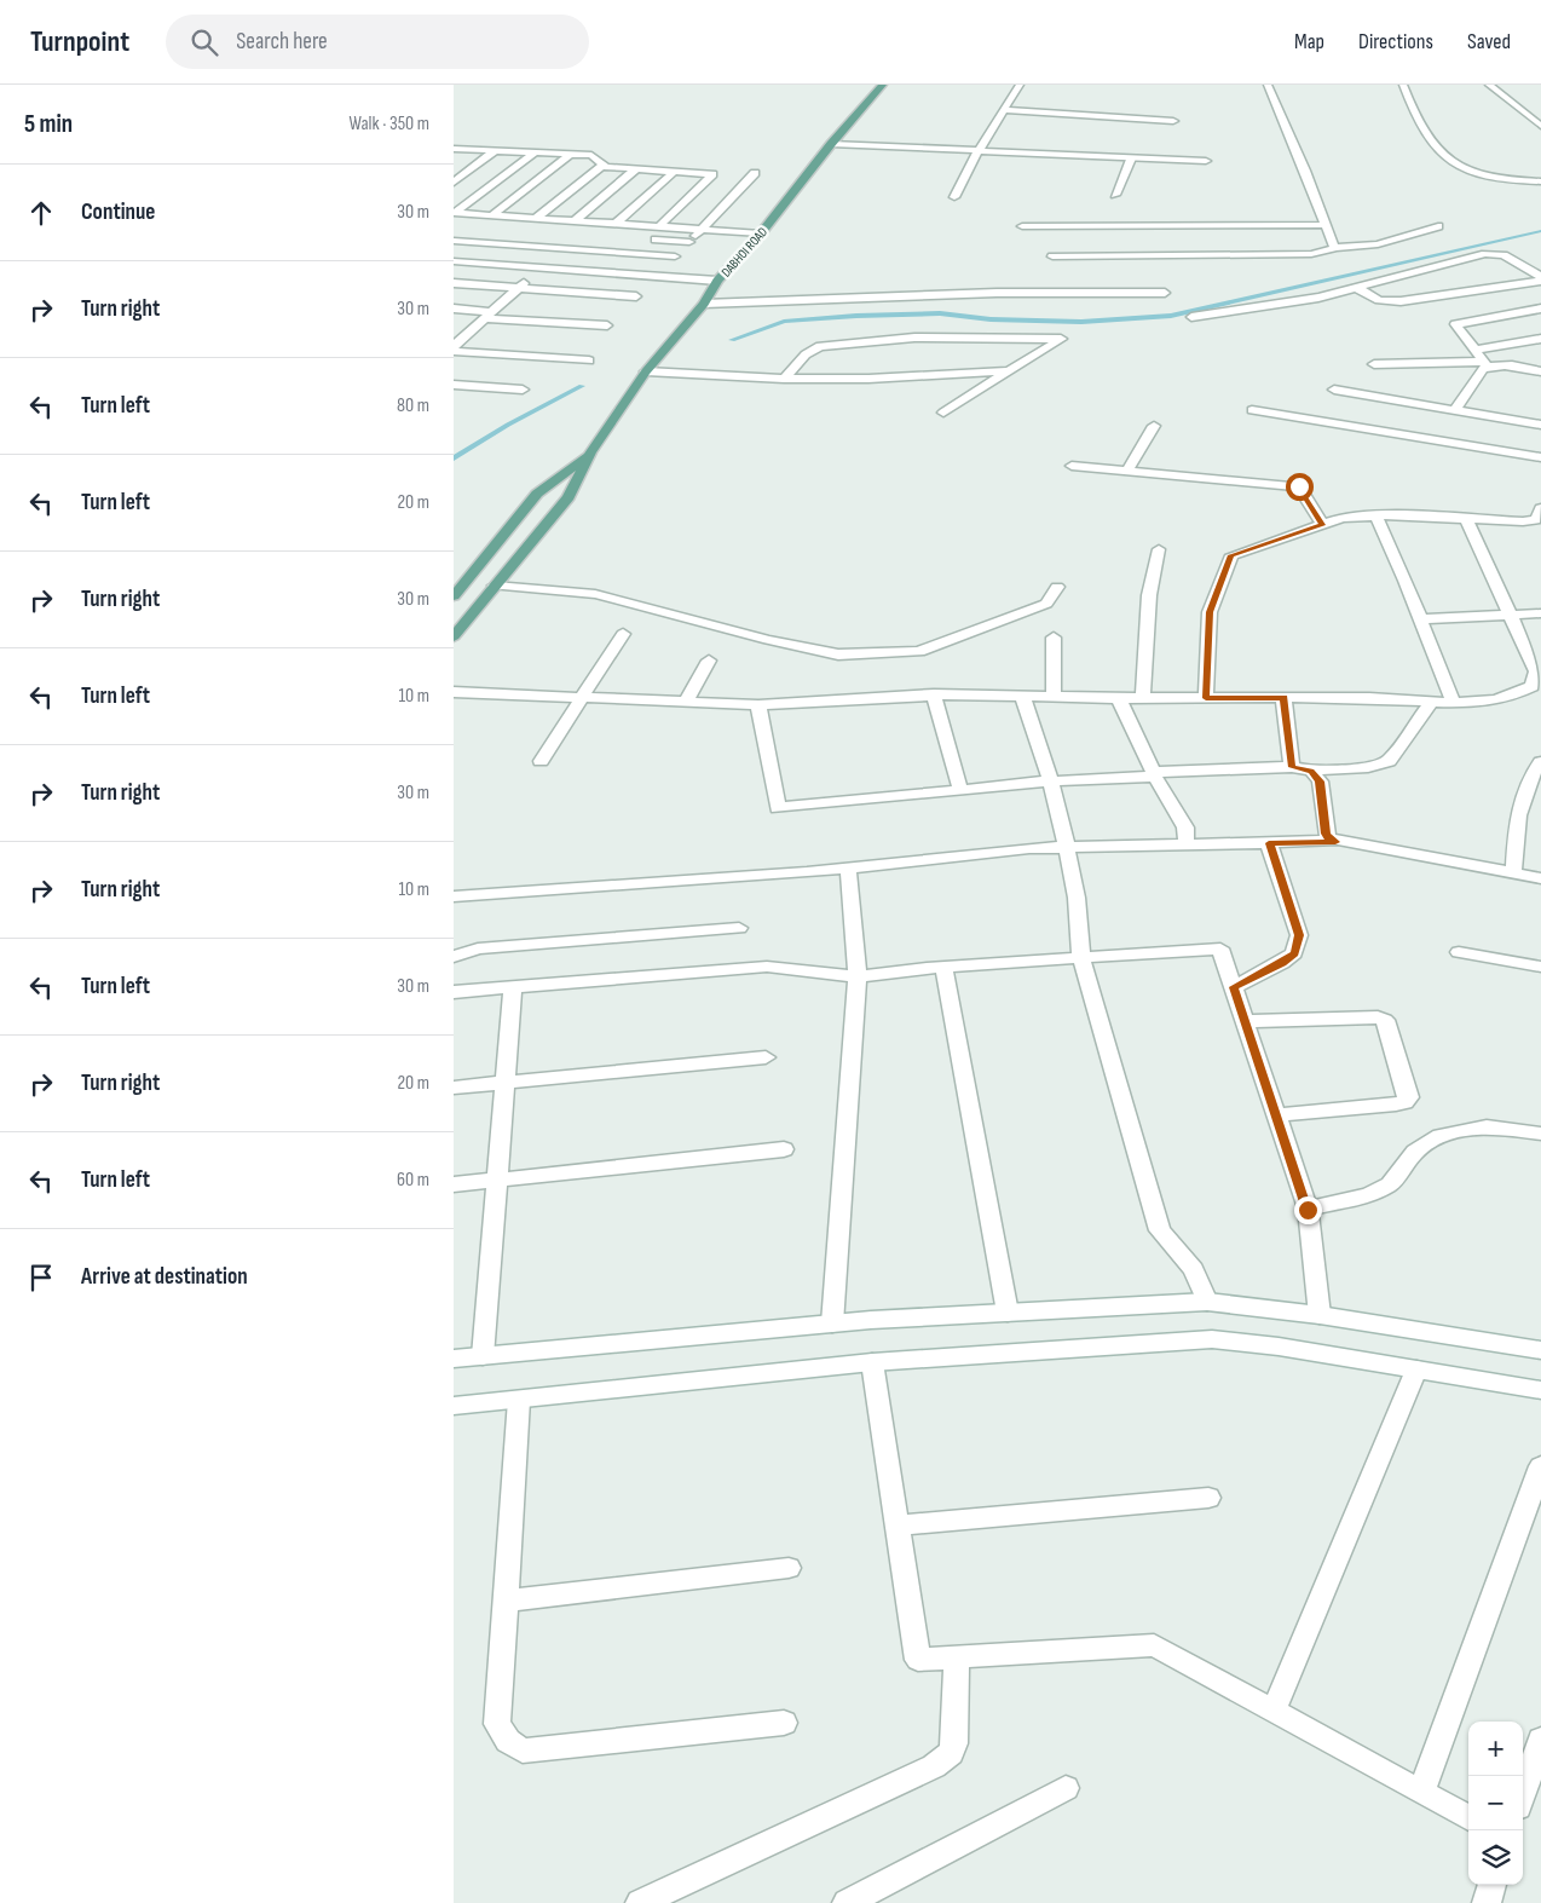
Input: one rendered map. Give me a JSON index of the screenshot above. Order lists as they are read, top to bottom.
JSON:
{
  "streets": {
    "main road": ["DABHOI ROAD"]
  },
  "page": {
    "header": "Turnpoint",
    "search": "Search here",
    "nav": ["Map", "Directions", "Saved"],
    "heading": ["5 min", "Walk · 350 m"],
    "list": [
      ["Continue", "30 m"],
      ["Turn right", "30 m"],
      ["Turn left", "80 m"],
      ["Turn left", "20 m"],
      ["Turn right", "30 m"],
      ["Turn left", "10 m"],
      ["Turn right", "30 m"],
      ["Turn right", "10 m"],
      ["Turn left", "30 m"],
      ["Turn right", "20 m"],
      ["Turn left", "60 m"],
      "Arrive at destination"
    ],
    "map_buttons": ["+", "−"]
  }
}
